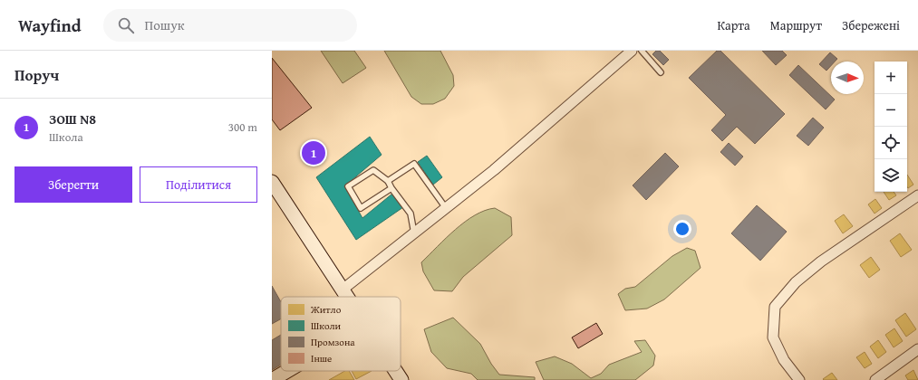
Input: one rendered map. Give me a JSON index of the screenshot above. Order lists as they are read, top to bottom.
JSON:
{
  "legend": [
    "Житло",
    "Школи",
    "Промзона",
    "Інше"
  ],
  "north": "right",
  "page": {
    "header": "Wayfind",
    "search": "Пошук",
    "nav": ["Карта", "Маршрут", "Збережені"],
    "heading": "Поруч",
    "map_buttons": ["+", "−"],
    "list": [
      {
        "mark": "1",
        "name": "ЗОШ N8",
        "note": "Школа",
        "value": "300 m"
      }
    ],
    "pins": "1",
    "buttons": ["Зберегти", "Поділитися"]
  }
}
